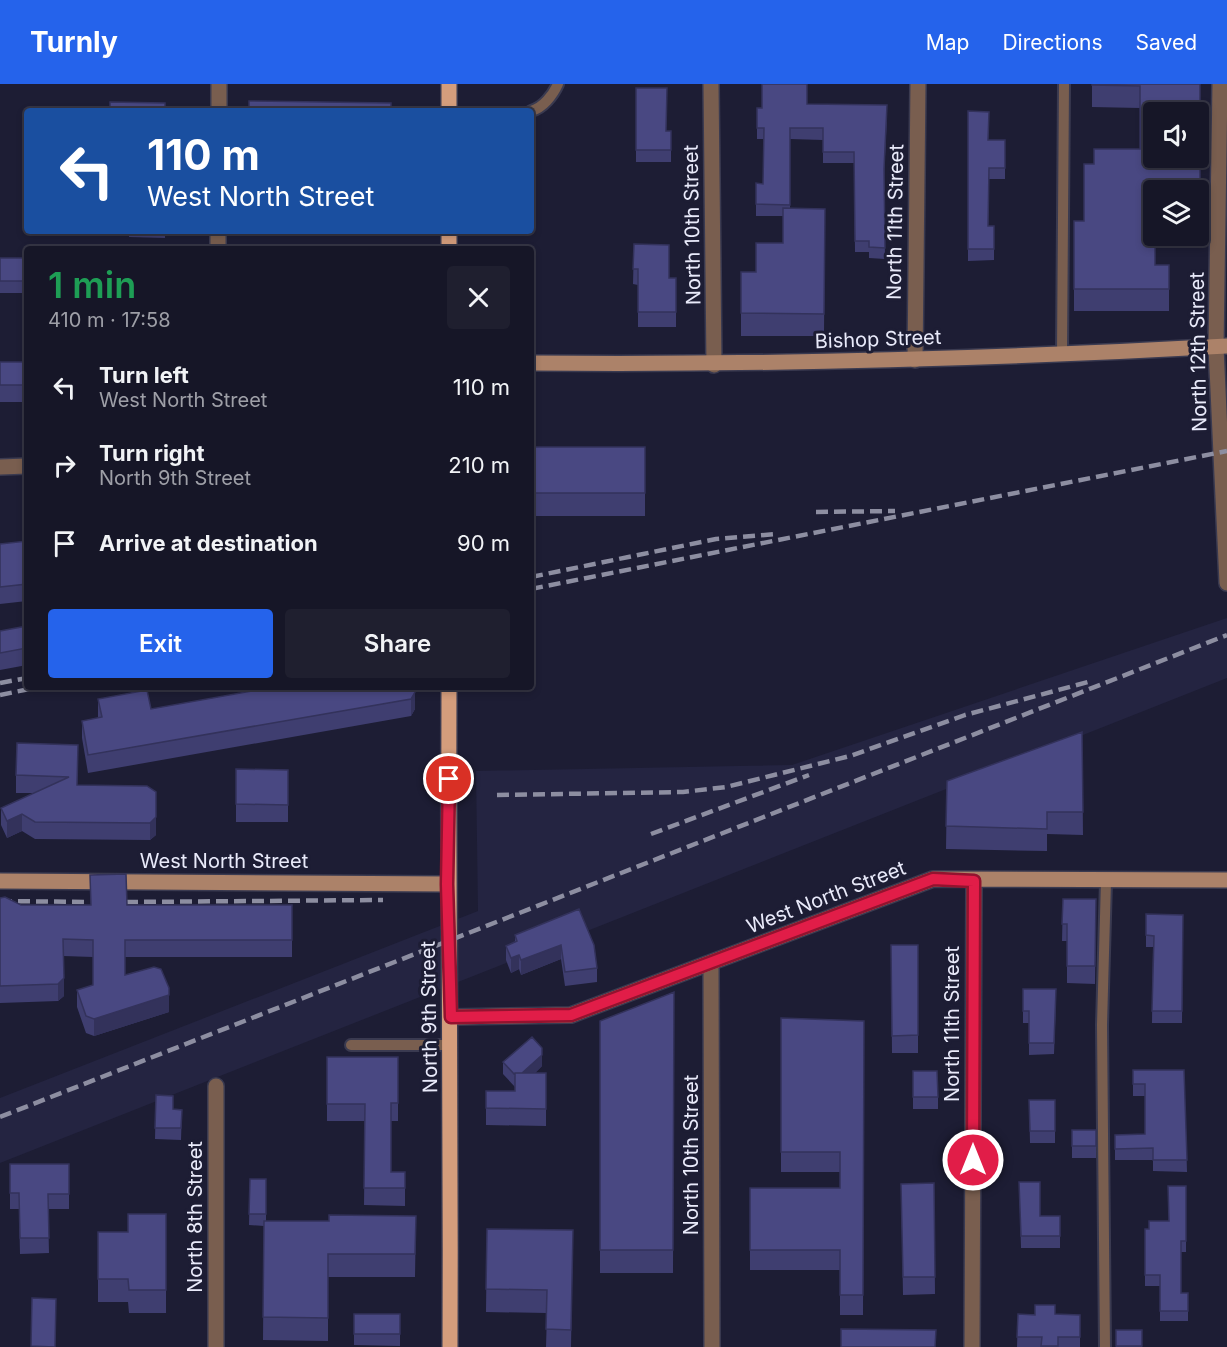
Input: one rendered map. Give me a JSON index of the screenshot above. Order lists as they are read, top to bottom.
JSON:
{
  "streets": {
    "main road": ["North 9th Street"],
    "street": [
      "North 11th Street",
      "North 10th Street",
      "Bishop Street",
      "North 12th Street",
      "West North Street",
      "North 8th Street"
    ]
  },
  "crossings": [
    ["North 11th Street", "Bishop Street"],
    ["North 11th Street", "West North Street"],
    ["North 10th Street", "Bishop Street"],
    ["North 10th Street", "West North Street"],
    ["Bishop Street", "North 12th Street"],
    ["West North Street", "North 9th Street"]
  ],
  "page": {
    "header": "Turnly",
    "nav": ["Map", "Directions", "Saved"],
    "turn": ["110 m", "West North Street"],
    "heading": ["1 min", "410 m · 17:58"],
    "list": [
      {
        "name": "Turn left",
        "note": "West North Street",
        "value": "110 m"
      },
      {
        "name": "Turn right",
        "note": "North 9th Street",
        "value": "210 m"
      },
      {
        "name": "Arrive at destination",
        "value": "90 m"
      }
    ],
    "buttons": ["Exit", "Share"]
  }
}
